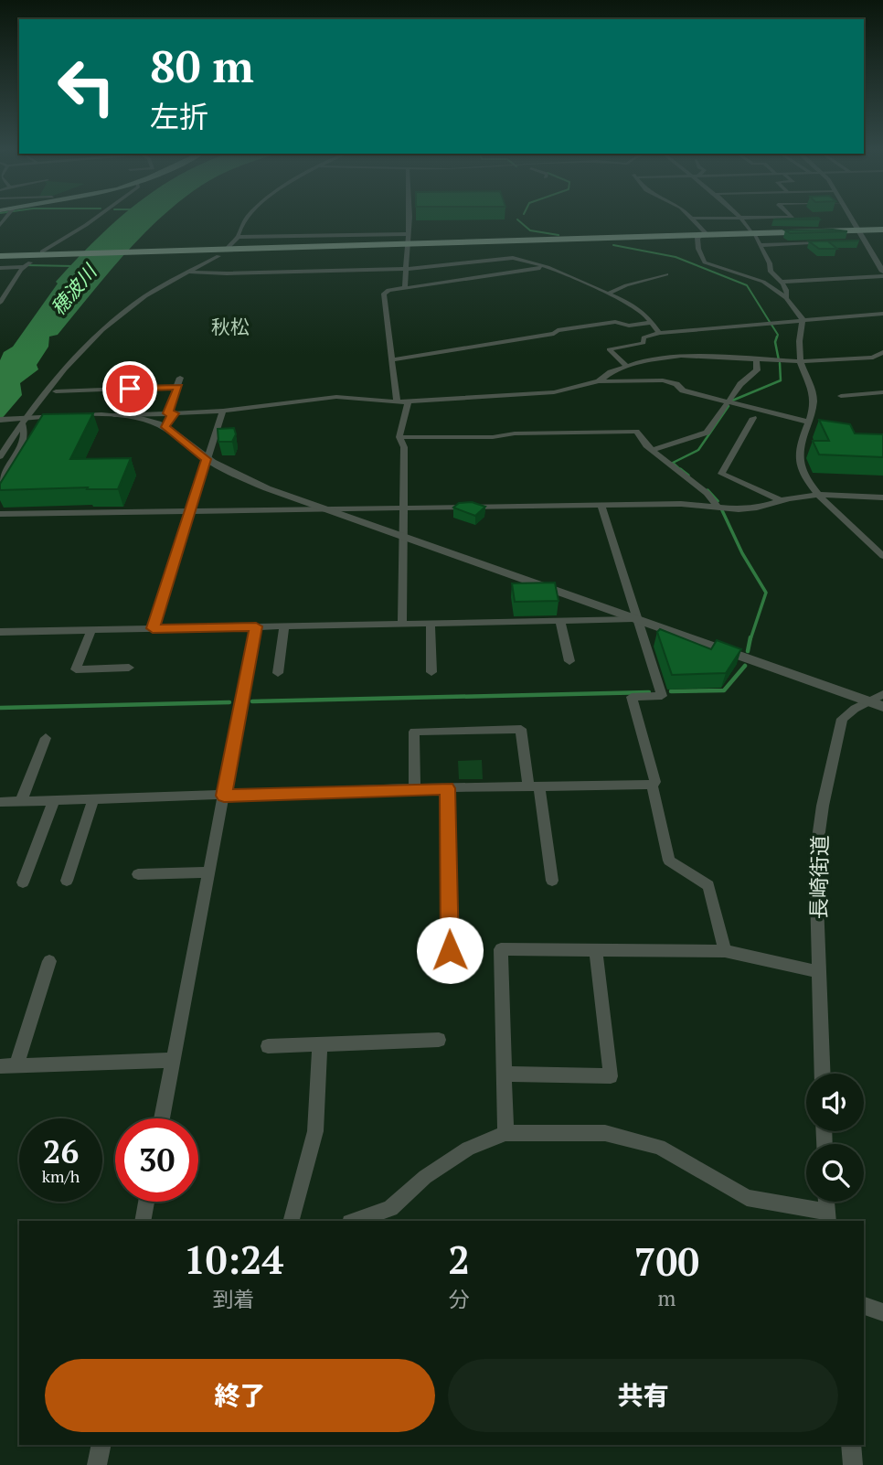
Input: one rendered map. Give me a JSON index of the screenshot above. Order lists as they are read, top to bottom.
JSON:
{
  "streets": {
    "street": ["長崎街道"]
  },
  "districts": ["秋松"],
  "water": ["穂波川"],
  "page": {
    "turn": ["80 m", "左折"],
    "speed": "26 km/h",
    "limit": "30",
    "eta": [
      "10:24",
      "到着",
      "2",
      "分",
      "700",
      "m"
    ],
    "buttons": ["終了", "共有"]
  }
}
